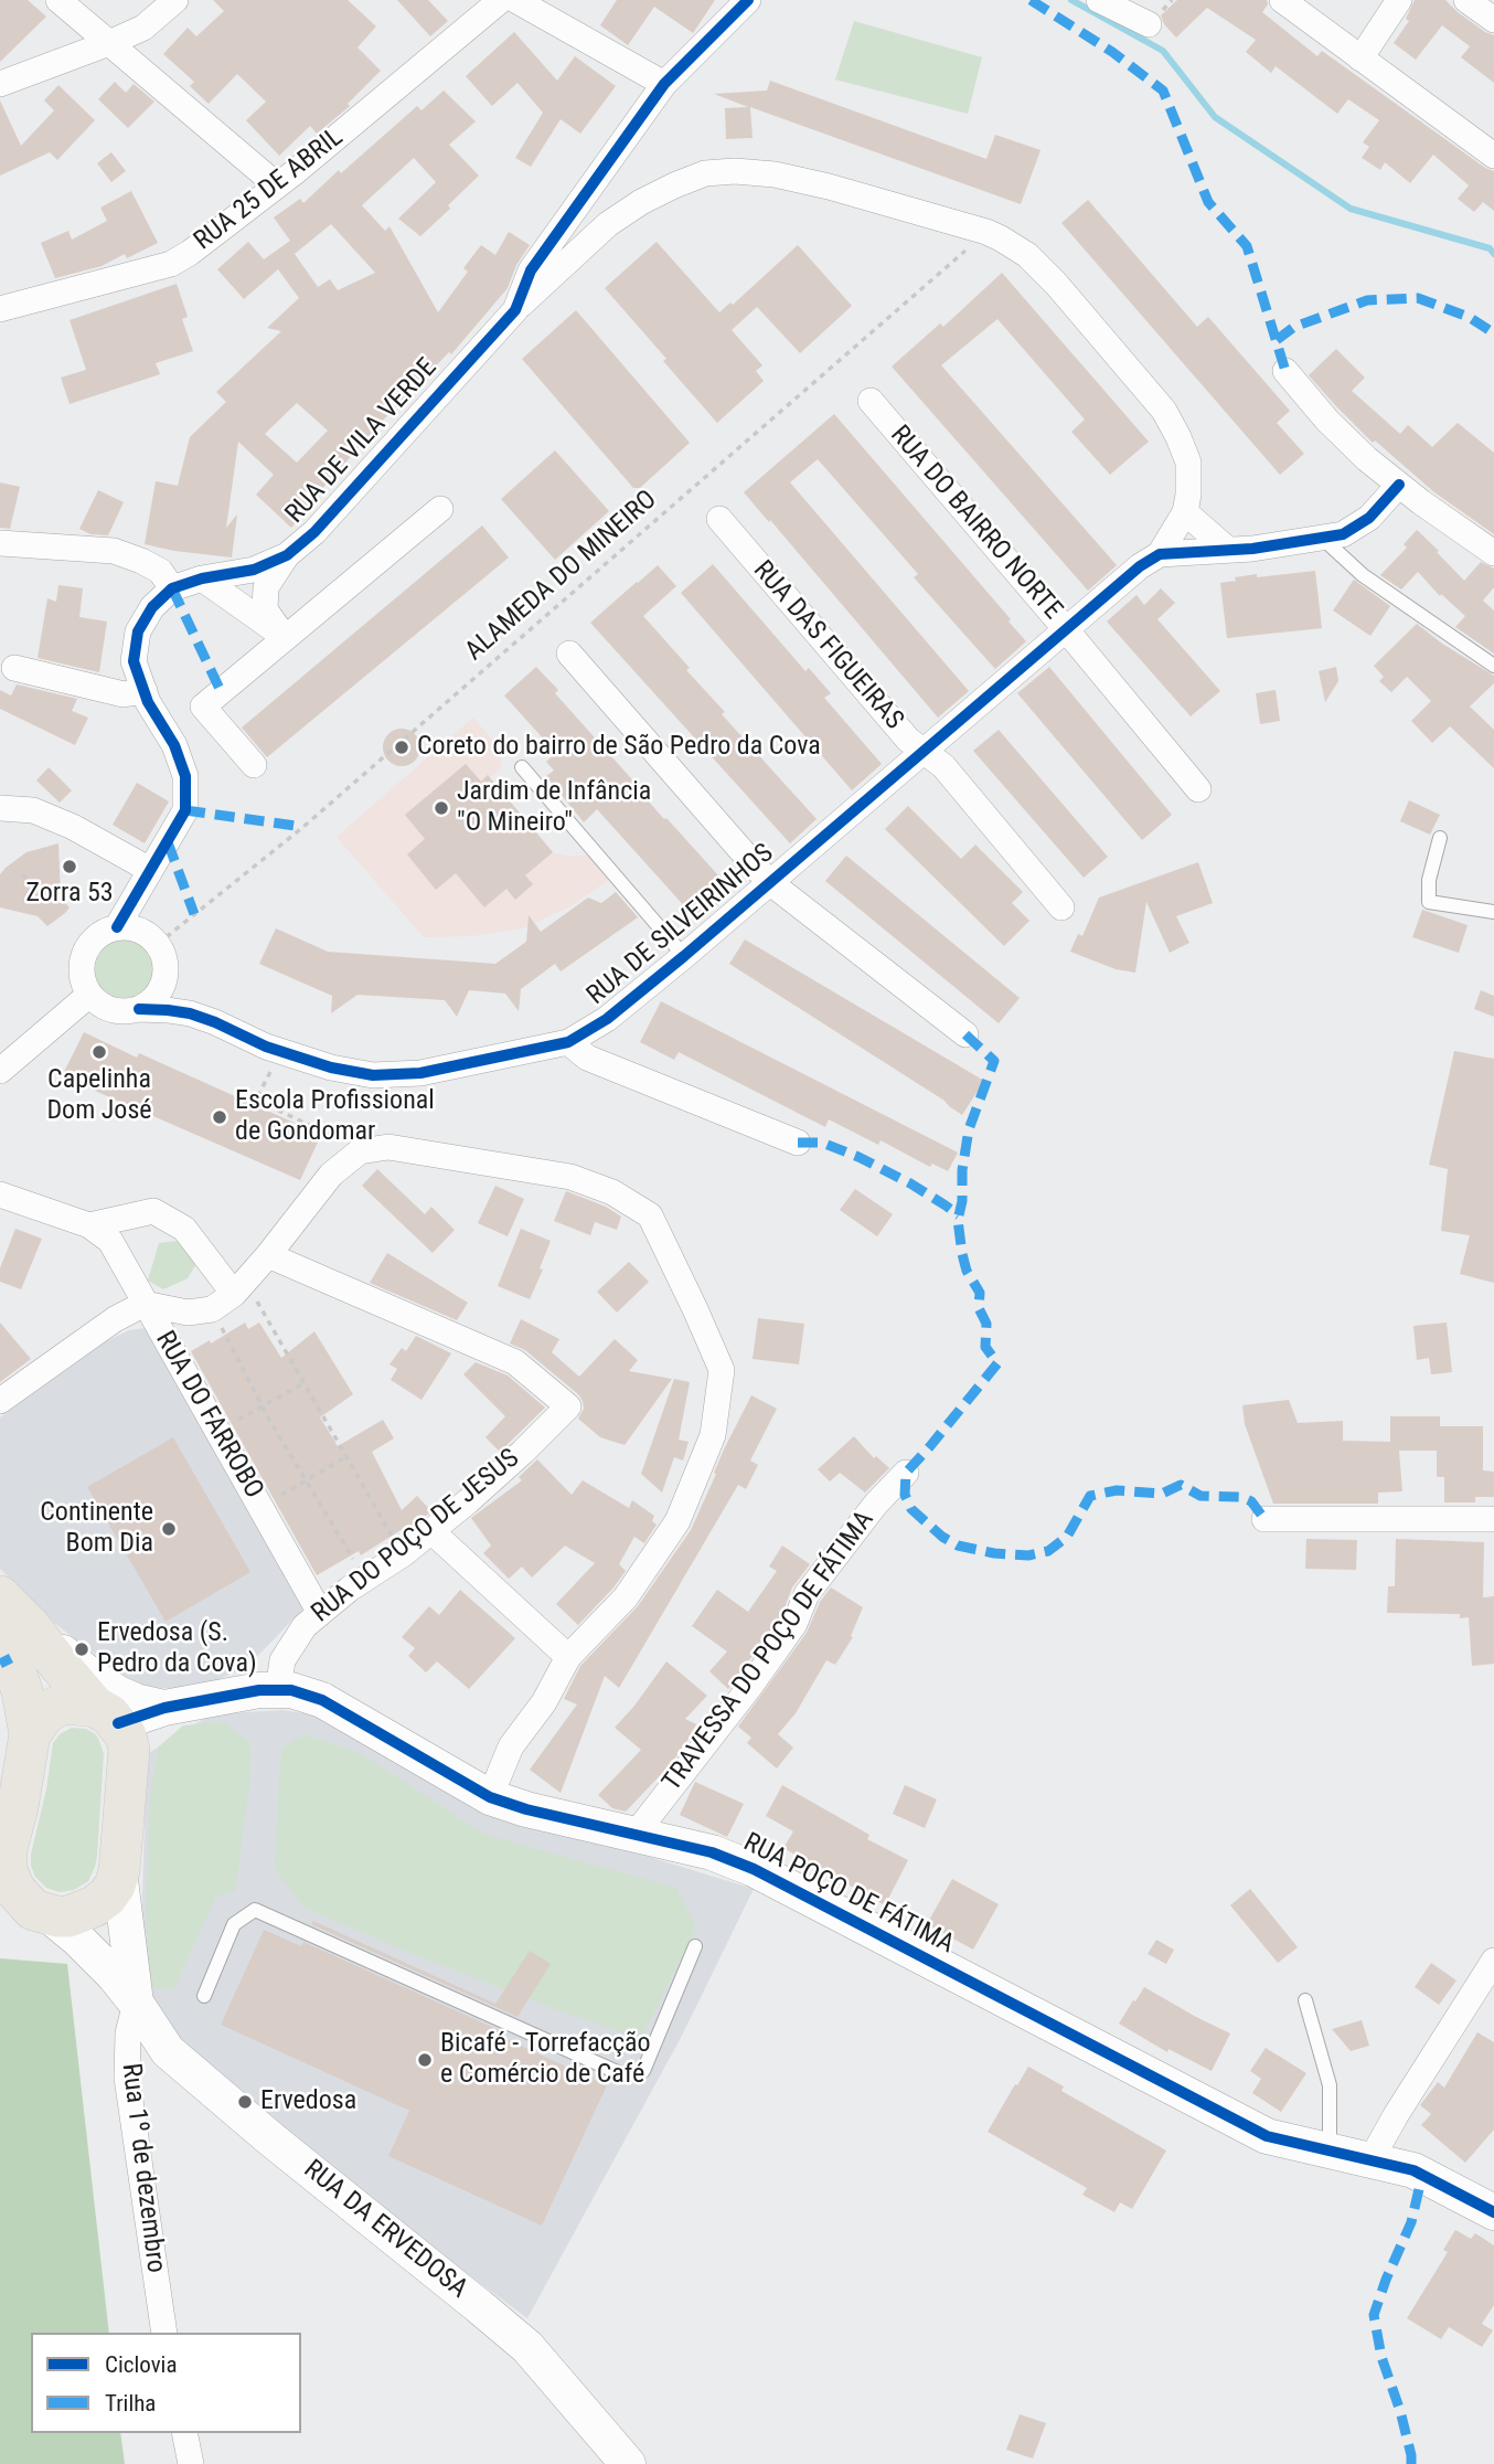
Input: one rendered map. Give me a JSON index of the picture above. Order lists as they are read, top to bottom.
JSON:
{
  "streets": {
    "street": [
      "RUA 25 DE ABRIL",
      "RUA DE VILA VERDE",
      "RUA DO BAIRRO NORTE",
      "RUA DAS FIGUEIRAS",
      "RUA DE SILVEIRINHOS",
      "RUA DO FARROBO",
      "RUA DO POÇO DE JESUS",
      "TRAVESSA DO POÇO DE FÁTIMA",
      "RUA POÇO DE FÁTIMA",
      "Rua 1º de dezembro",
      "RUA DA ERVEDOSA"
    ],
    "path": ["ALAMEDA DO MINEIRO"]
  },
  "crossings": [
    ["RUA DE VILA VERDE", "ALAMEDA DO MINEIRO"],
    ["RUA DE VILA VERDE", "RUA DE SILVEIRINHOS"],
    ["RUA DO BAIRRO NORTE", "RUA DE SILVEIRINHOS"],
    ["ALAMEDA DO MINEIRO", "RUA DE SILVEIRINHOS"],
    ["RUA DAS FIGUEIRAS", "RUA DE SILVEIRINHOS"],
    ["RUA DO FARROBO", "RUA DO POÇO DE JESUS"],
    ["RUA DO POÇO DE JESUS", "RUA POÇO DE FÁTIMA"],
    ["TRAVESSA DO POÇO DE FÁTIMA", "RUA POÇO DE FÁTIMA"],
    ["Rua 1º de dezembro", "RUA DA ERVEDOSA"]
  ],
  "places": [
    "Coreto do bairro de São Pedro da Cova",
    "Jardim de Infância \"O Mineiro\"",
    "Zorra 53",
    "Capelinha Dom José",
    "Escola Profissional de Gondomar",
    "Continente Bom Dia",
    "Ervedosa (S. Pedro da Cova)",
    "Bicafé - Torrefacção e Comércio de Café",
    "Ervedosa"
  ],
  "legend": ["Ciclovia", "Trilha"]
}
